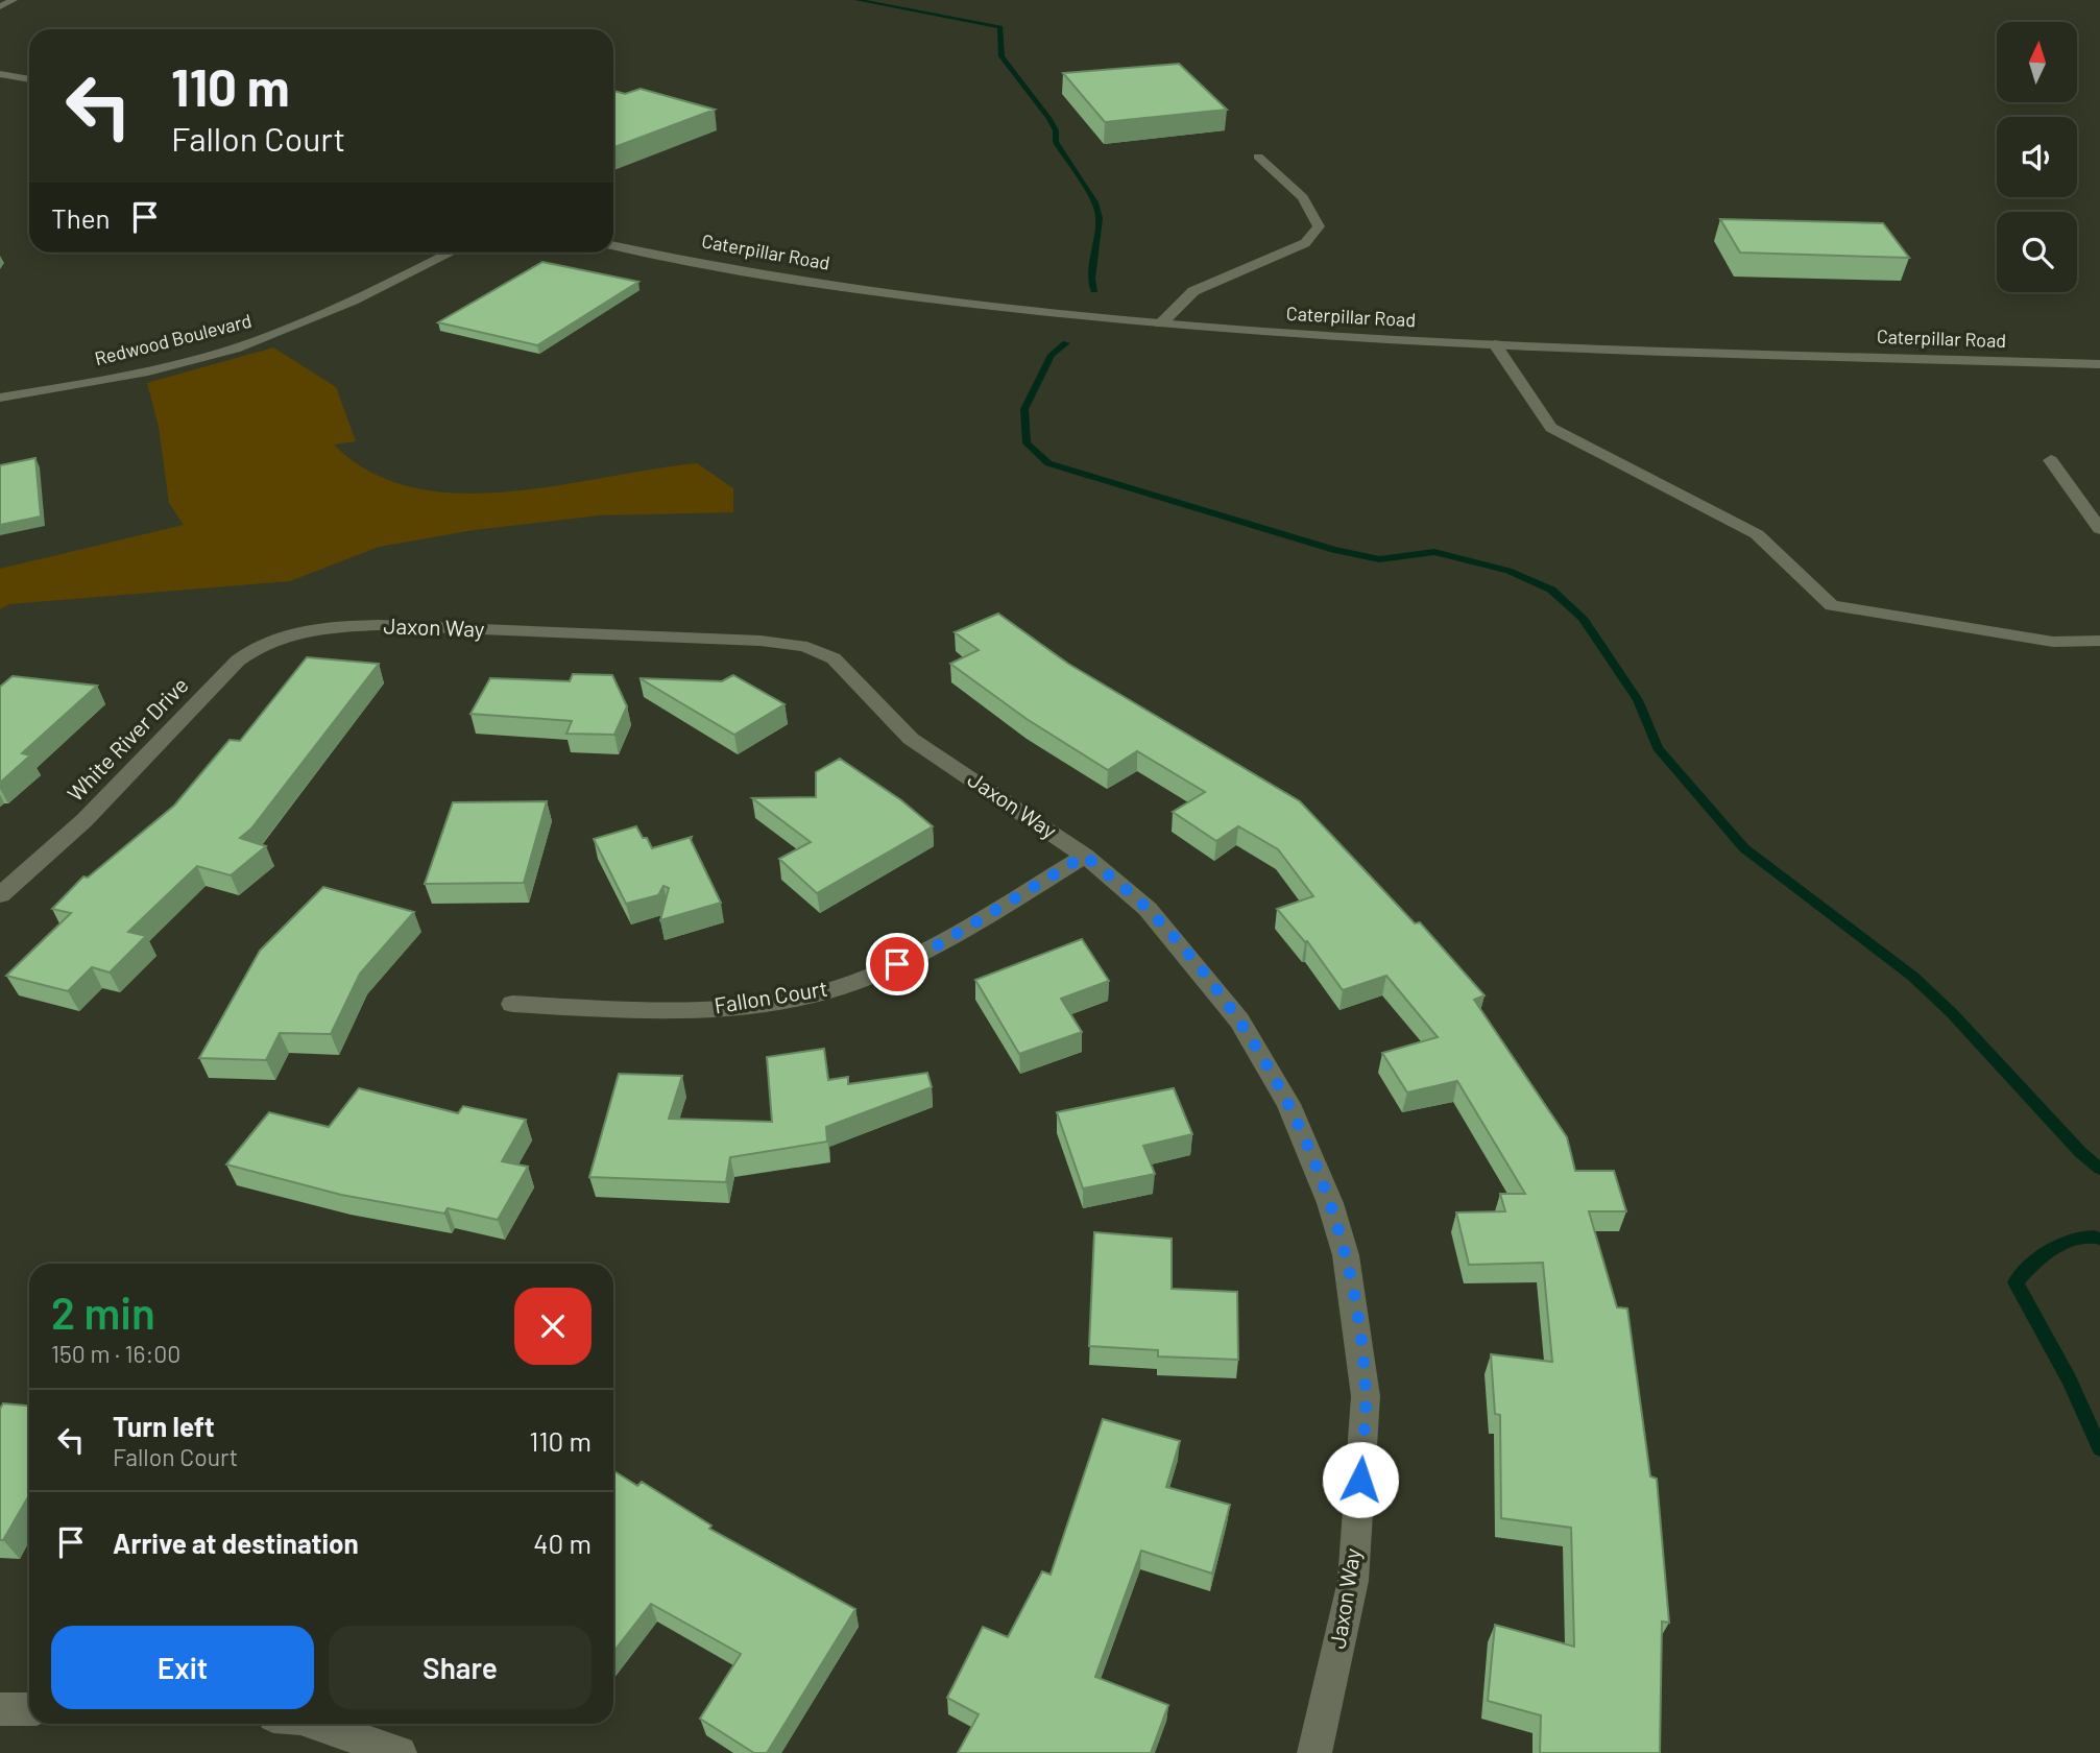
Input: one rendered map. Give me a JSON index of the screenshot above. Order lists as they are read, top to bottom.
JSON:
{
  "streets": {
    "street": [
      "Caterpillar Road",
      "Redwood Boulevard",
      "Jaxon Way",
      "White River Drive",
      "Fallon Court"
    ]
  },
  "crossings": [
    ["Jaxon Way", "White River Drive"],
    ["Jaxon Way", "Fallon Court"]
  ],
  "north": "top",
  "page": {
    "turn": ["110 m", "Fallon Court"],
    "then": "Then",
    "heading": ["2 min", "150 m · 16:00"],
    "list": [
      {
        "name": "Turn left",
        "note": "Fallon Court",
        "value": "110 m"
      },
      {
        "name": "Arrive at destination",
        "value": "40 m"
      }
    ],
    "buttons": ["Exit", "Share"]
  }
}
